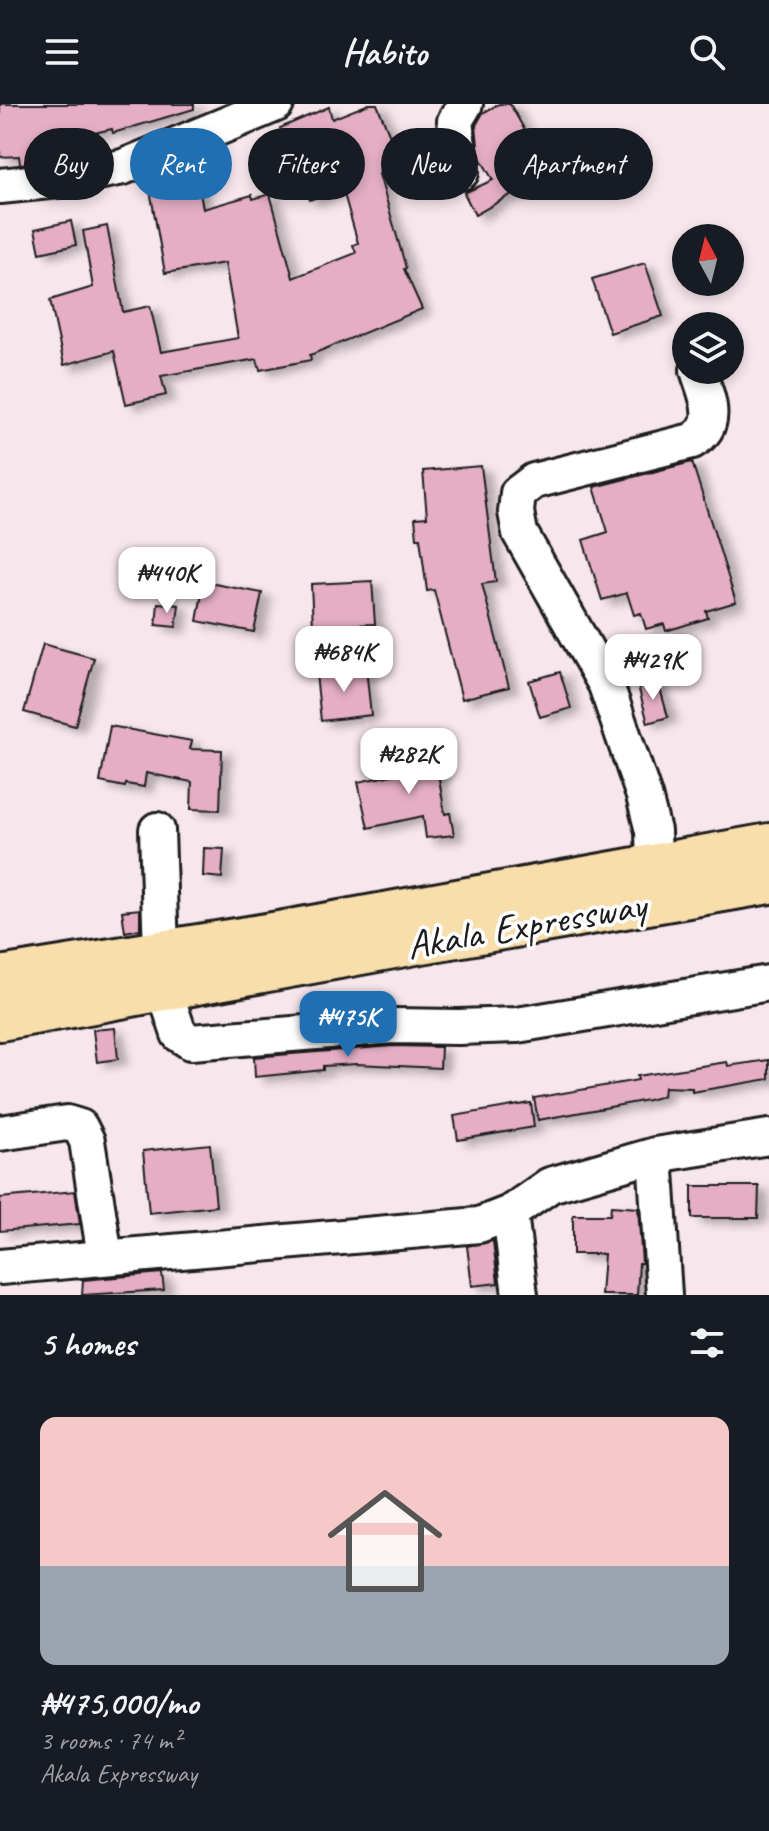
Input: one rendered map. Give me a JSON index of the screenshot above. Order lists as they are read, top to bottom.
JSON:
{
  "streets": {
    "main road": ["Akala Expressway"]
  },
  "north": "top",
  "page": {
    "header": "Habito",
    "chip": [
      "Buy",
      "Rent",
      "Filters",
      "New",
      "Apartment"
    ],
    "price": [
      "₦440K",
      "₦684K",
      "₦429K",
      "₦282K",
      "₦475K"
    ],
    "heading": "5 homes",
    "list": [
      {
        "name": "₦475,000/mo",
        "note": "3 rooms · 74 m² · Akala Expressway"
      }
    ]
  }
}
